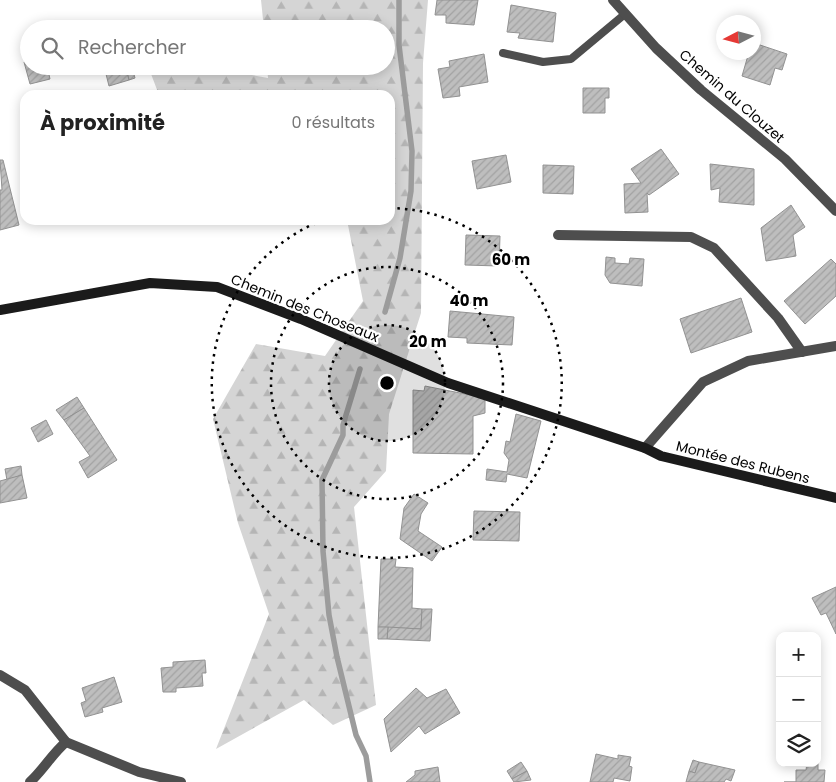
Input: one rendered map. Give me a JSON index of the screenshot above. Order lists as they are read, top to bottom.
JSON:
{
  "streets": {
    "street": ["Chemin du Clouzet", "Chemin des Choseaux", "Montée des Rubens"]
  },
  "crossings": [
    ["Chemin des Choseaux", "Montée des Rubens"]
  ],
  "north": "left",
  "page": {
    "search": "Rechercher",
    "heading": ["À proximité", "0 résultats"],
    "map_buttons": ["+", "−"]
  },
  "rings": ["60 m", "40 m", "20 m"]
}
